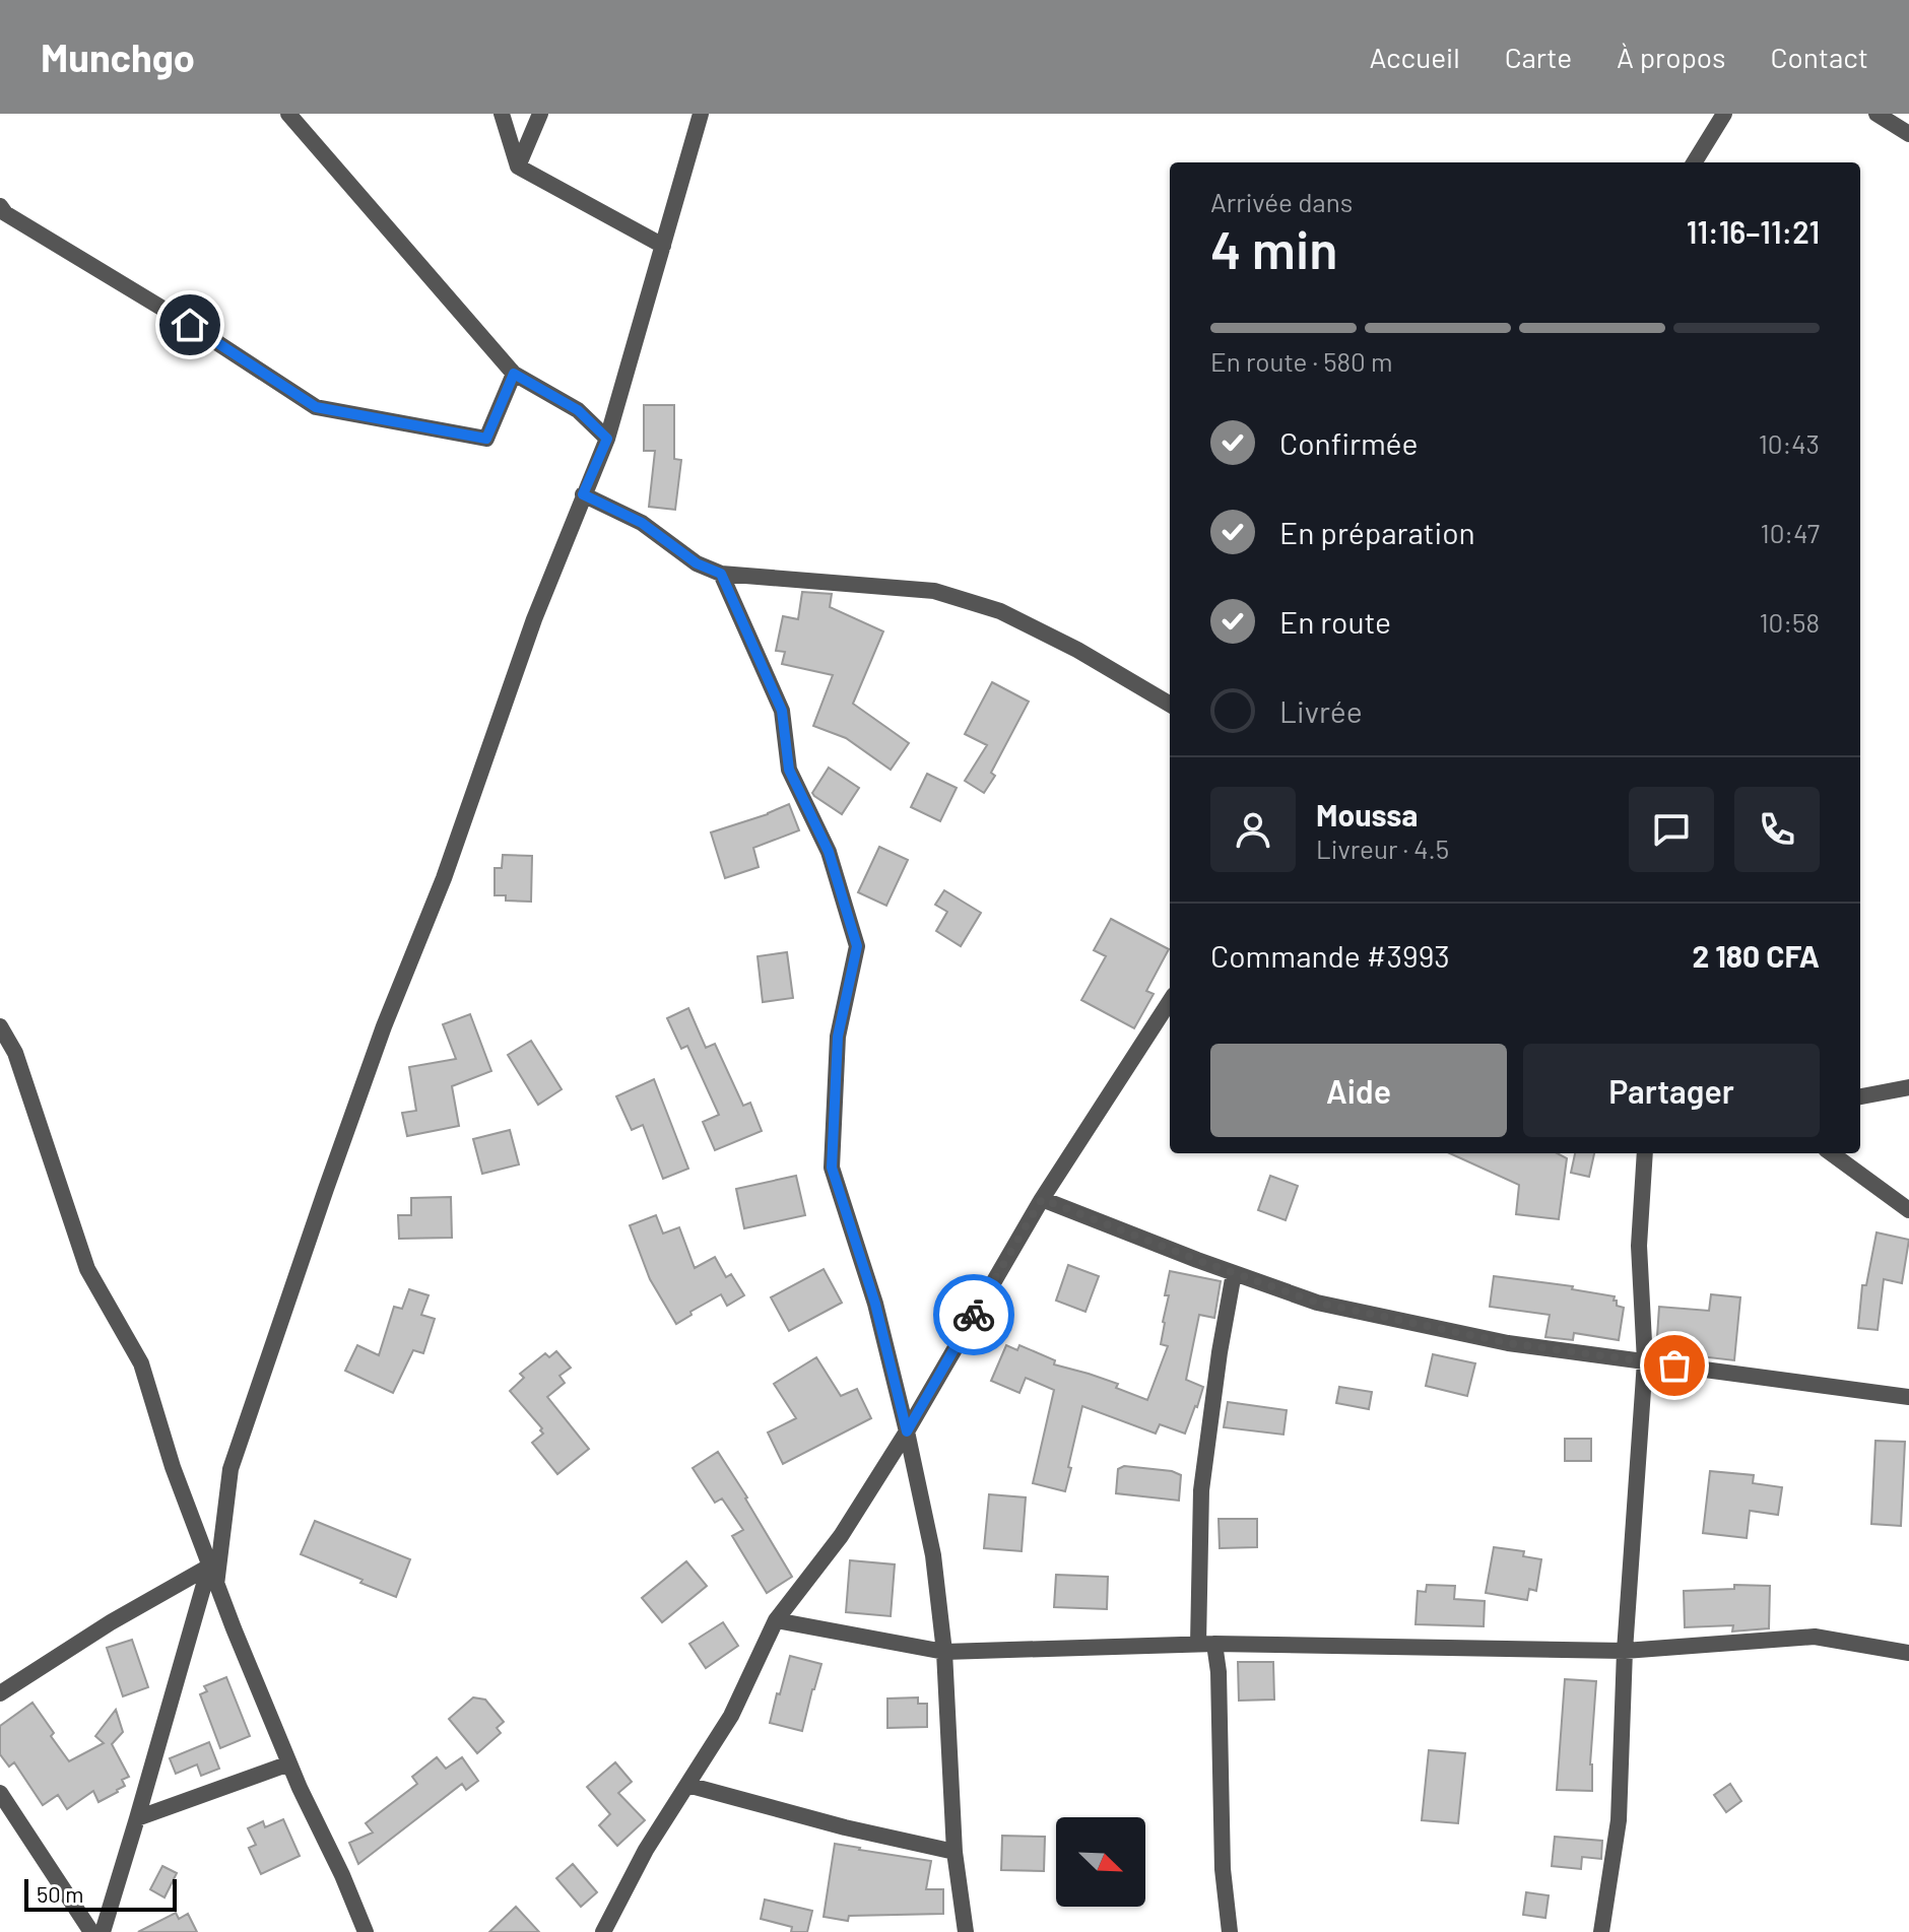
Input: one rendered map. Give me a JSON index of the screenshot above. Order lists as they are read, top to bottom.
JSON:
{
  "scale_bar": "50 m",
  "north": "bottom right",
  "page": {
    "header": "Munchgo",
    "nav": [
      "Accueil",
      "Carte",
      "À propos",
      "Contact"
    ],
    "heading": ["4 min", "Arrivée dans", "11:16–11:21"],
    "panel": [
      "Moussa",
      "Livreur · 4.5",
      "Commande #3993",
      "2 180 CFA"
    ],
    "bar": "En route · 580 m",
    "list": [
      ["Confirmée", "10:43"],
      ["En préparation", "10:47"],
      ["En route", "10:58"],
      "Livrée"
    ],
    "buttons": ["Aide", "Partager"],
    "scale": "50 m"
  }
}
